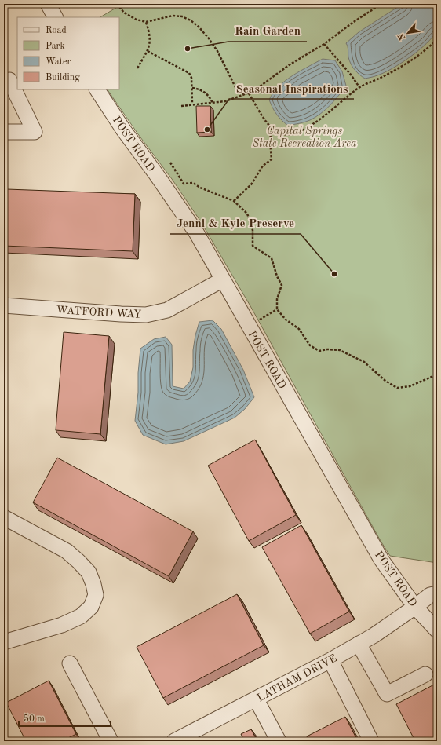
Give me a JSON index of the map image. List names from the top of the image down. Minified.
{"streets":{"street":["POST ROAD","WATFORD WAY","LATHAM DRIVE"]},"crossings":[["POST ROAD","WATFORD WAY"],["POST ROAD","LATHAM DRIVE"]],"parks":["Capital Springs State Recreation Area"],"places":["Rain Garden","Seasonal Inspirations","Jenni & Kyle Preserve"],"legend":["Road","Park","Water","Building"],"scale_bar":"50 m","north":"bottom left"}
